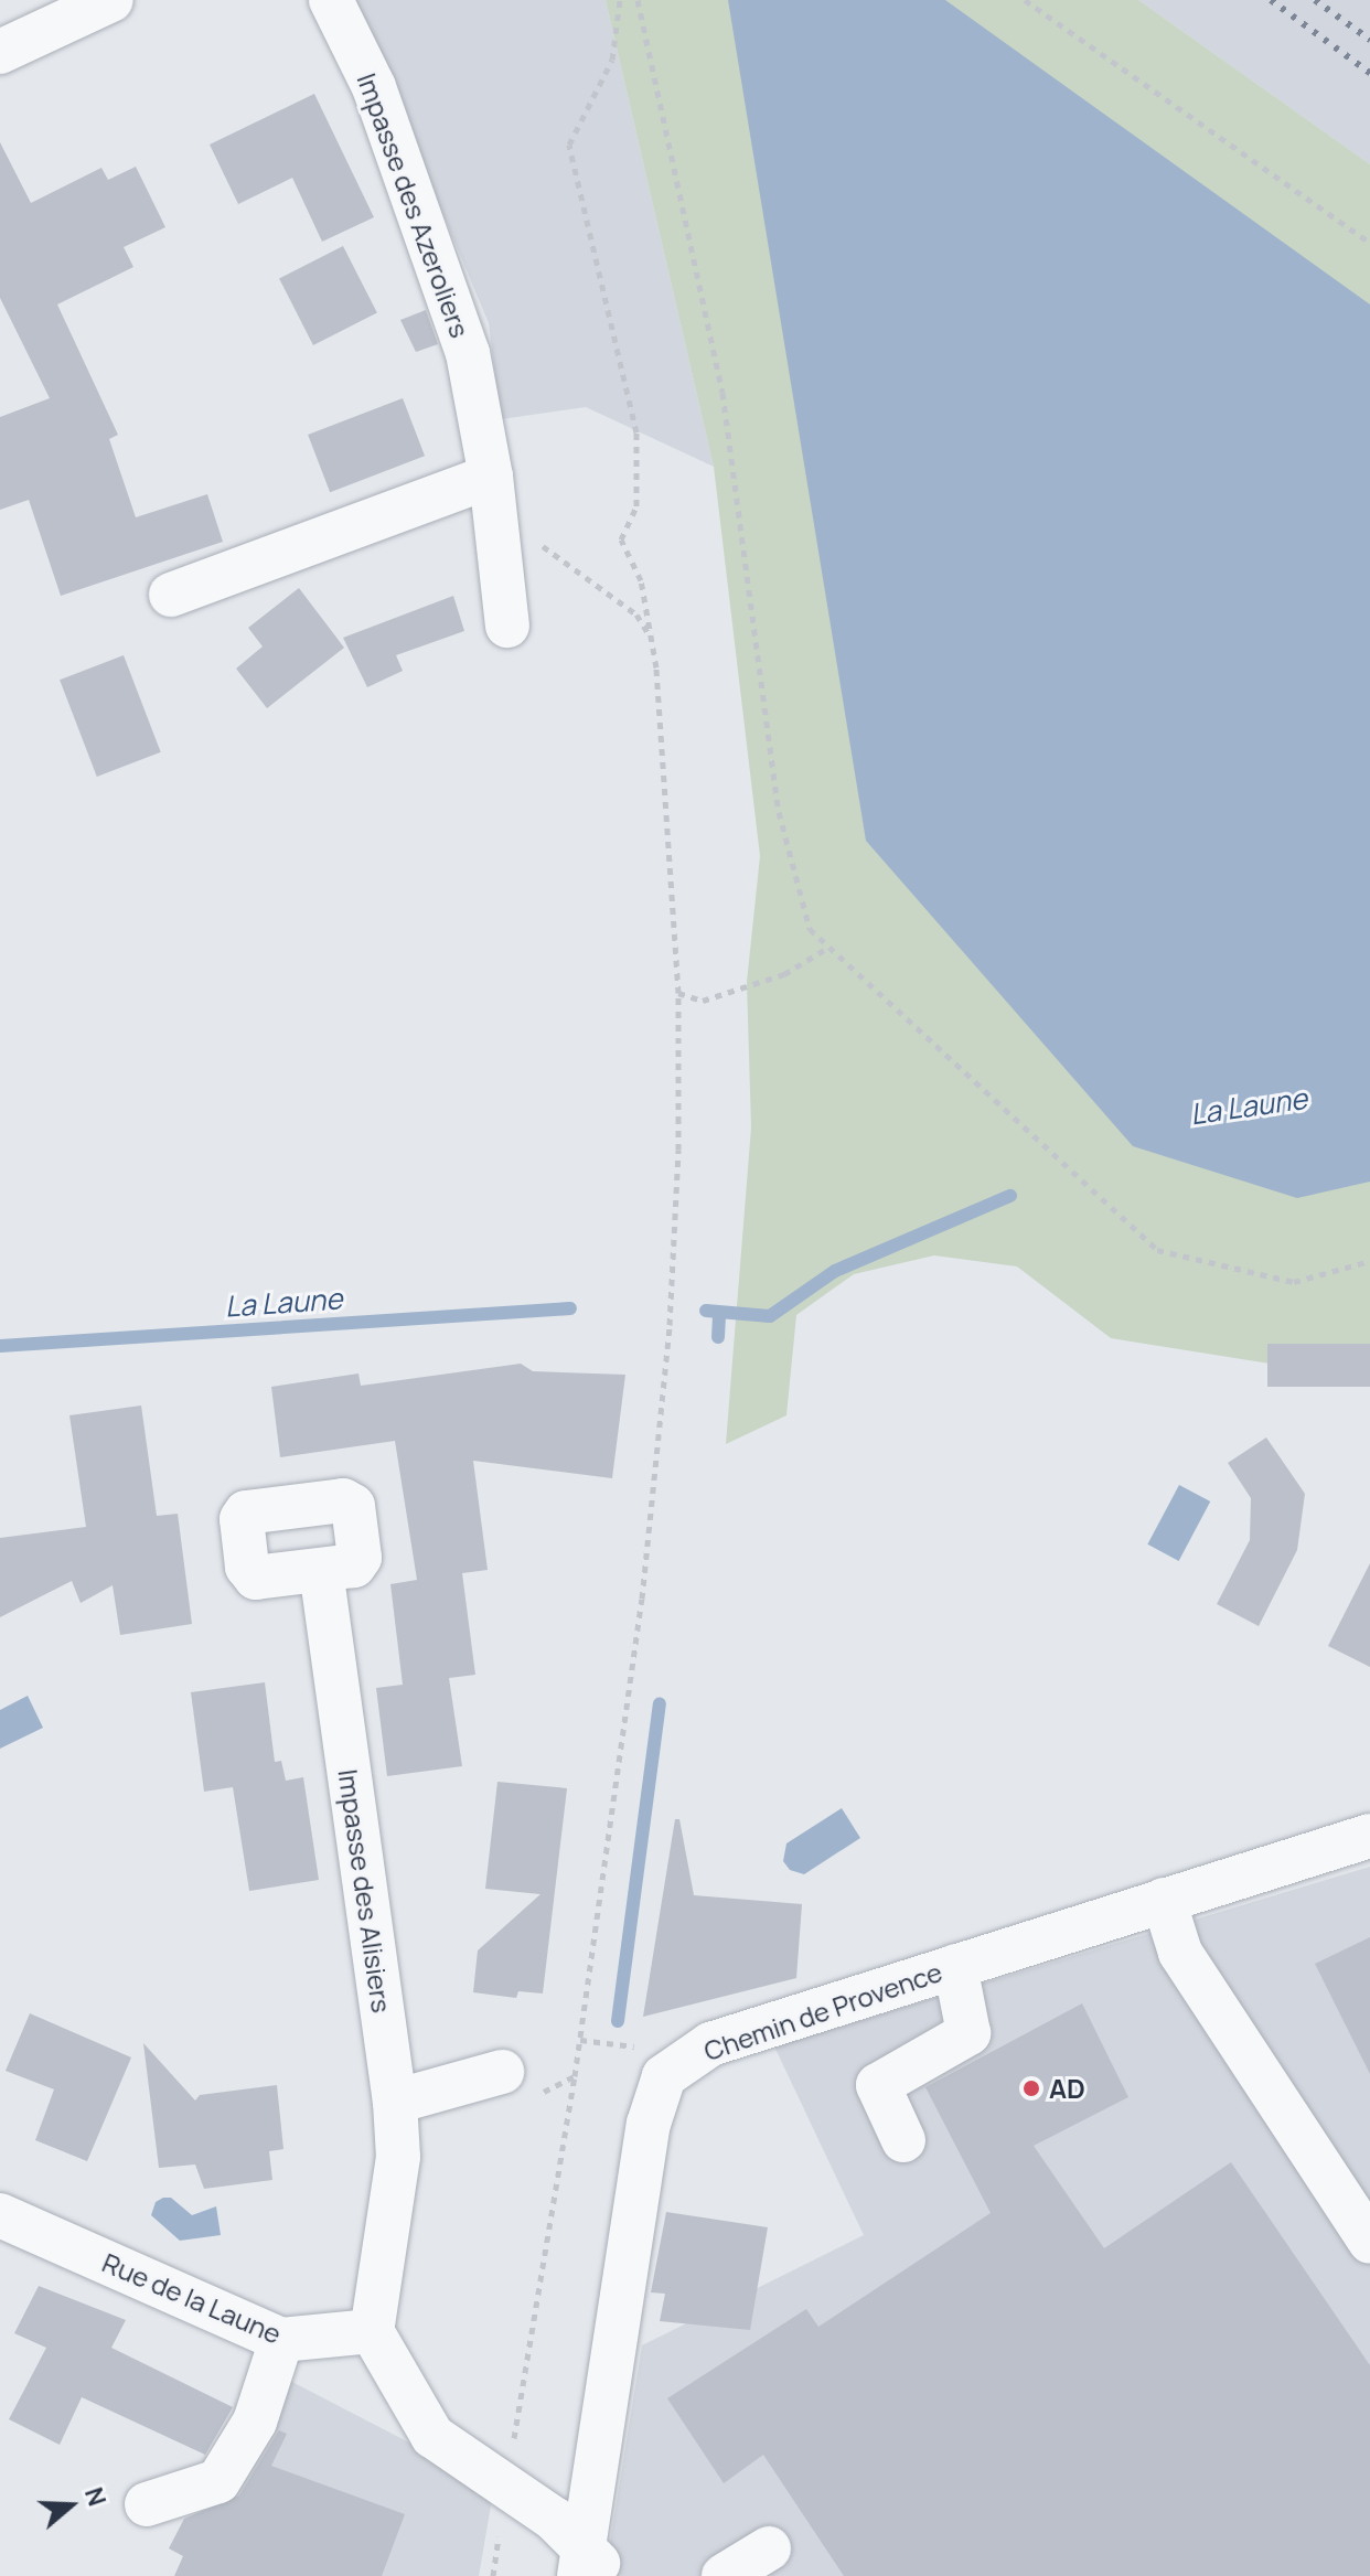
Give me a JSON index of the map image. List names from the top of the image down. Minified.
{"streets":{"street":["Impasse des Azeroliers","Impasse des Alisiers","Chemin de Provence","Rue de la Laune"]},"water":["La Laune"],"places":["AD"],"north":"right"}
